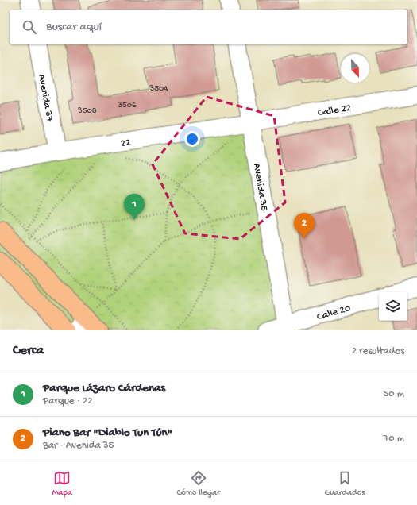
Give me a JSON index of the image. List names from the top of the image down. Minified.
{"streets":{"street":["Avenida 37","Calle 22","22","Avenida 35","Calle 20"]},"crossings":[["Avenida 37","22"],["Calle 22","22"],["Calle 22","Avenida 35"],["22","Avenida 35"],["Avenida 35","Calle 20"]],"house_numbers":["3504","3506","3508"],"north":"bottom right","page":{"search":"Buscar aquí","pins":["1","2"],"heading":["Cerca","2 resultados"],"list":[{"mark":"1","name":"Parque Lázaro Cárdenas","note":"Parque · 22","value":"50 m"},{"mark":"2","name":"Piano Bar \"Diablo Tun Tún\"","note":"Bar · Avenida 35","value":"70 m"}],"nav":["Mapa","Cómo llegar","Guardados"]}}
